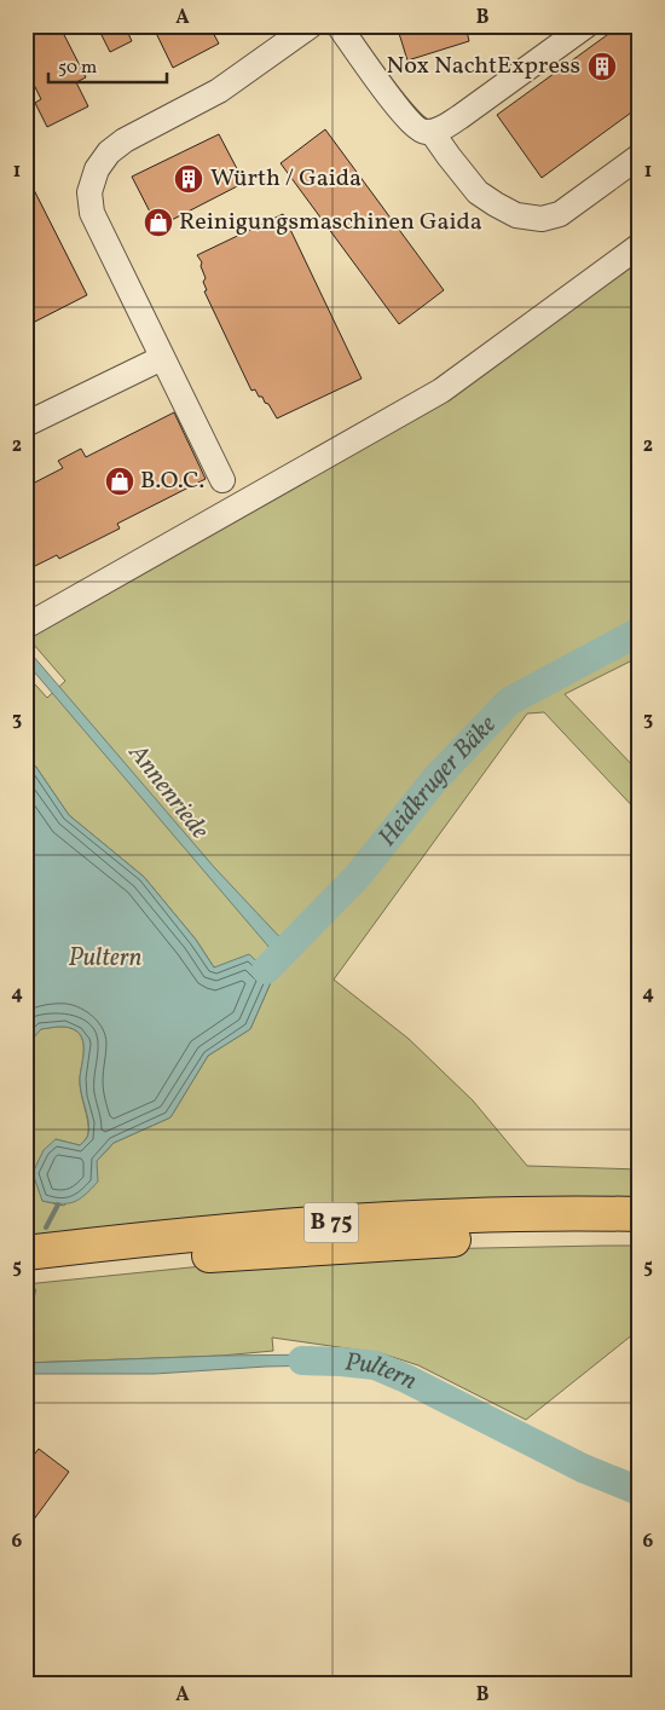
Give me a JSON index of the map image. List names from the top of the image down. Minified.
{"streets":{"highway":["B 75"]},"water":["Heidkruger Bäke","Annenriede","Pultern"],"places":{"building":["Nox NachtExpress","Würth / Gaida"],"shop":["Reinigungsmaschinen Gaida","B.O.C."]},"scale_bar":"50 m","grid":{"columns":["A","B"],"rows":["1","2","3","4","5","6"]}}
